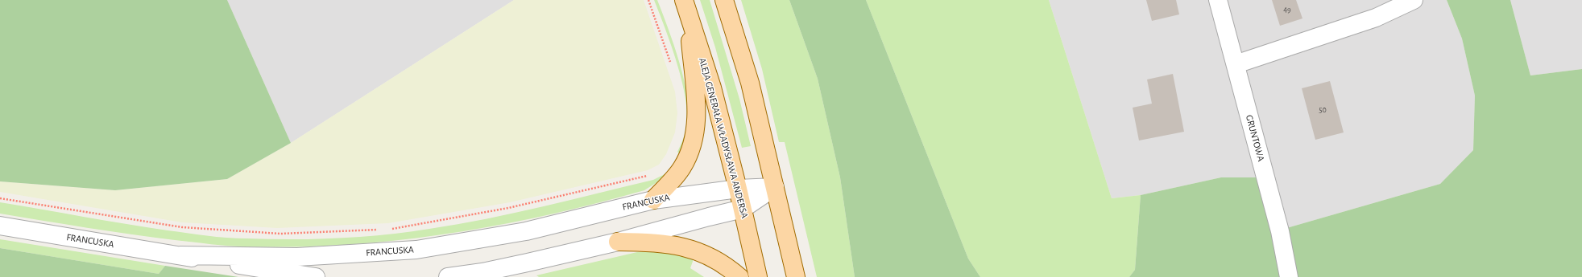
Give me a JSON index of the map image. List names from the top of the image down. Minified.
{"streets":{"main road":["ALEJA GENERAŁA WŁADYSŁAWA ANDERSA"],"street":["GRUNTOWA","FRANCUSKA"]},"crossings":[["ALEJA GENERAŁA WŁADYSŁAWA ANDERSA","FRANCUSKA"]],"house_numbers":["49","50"]}
